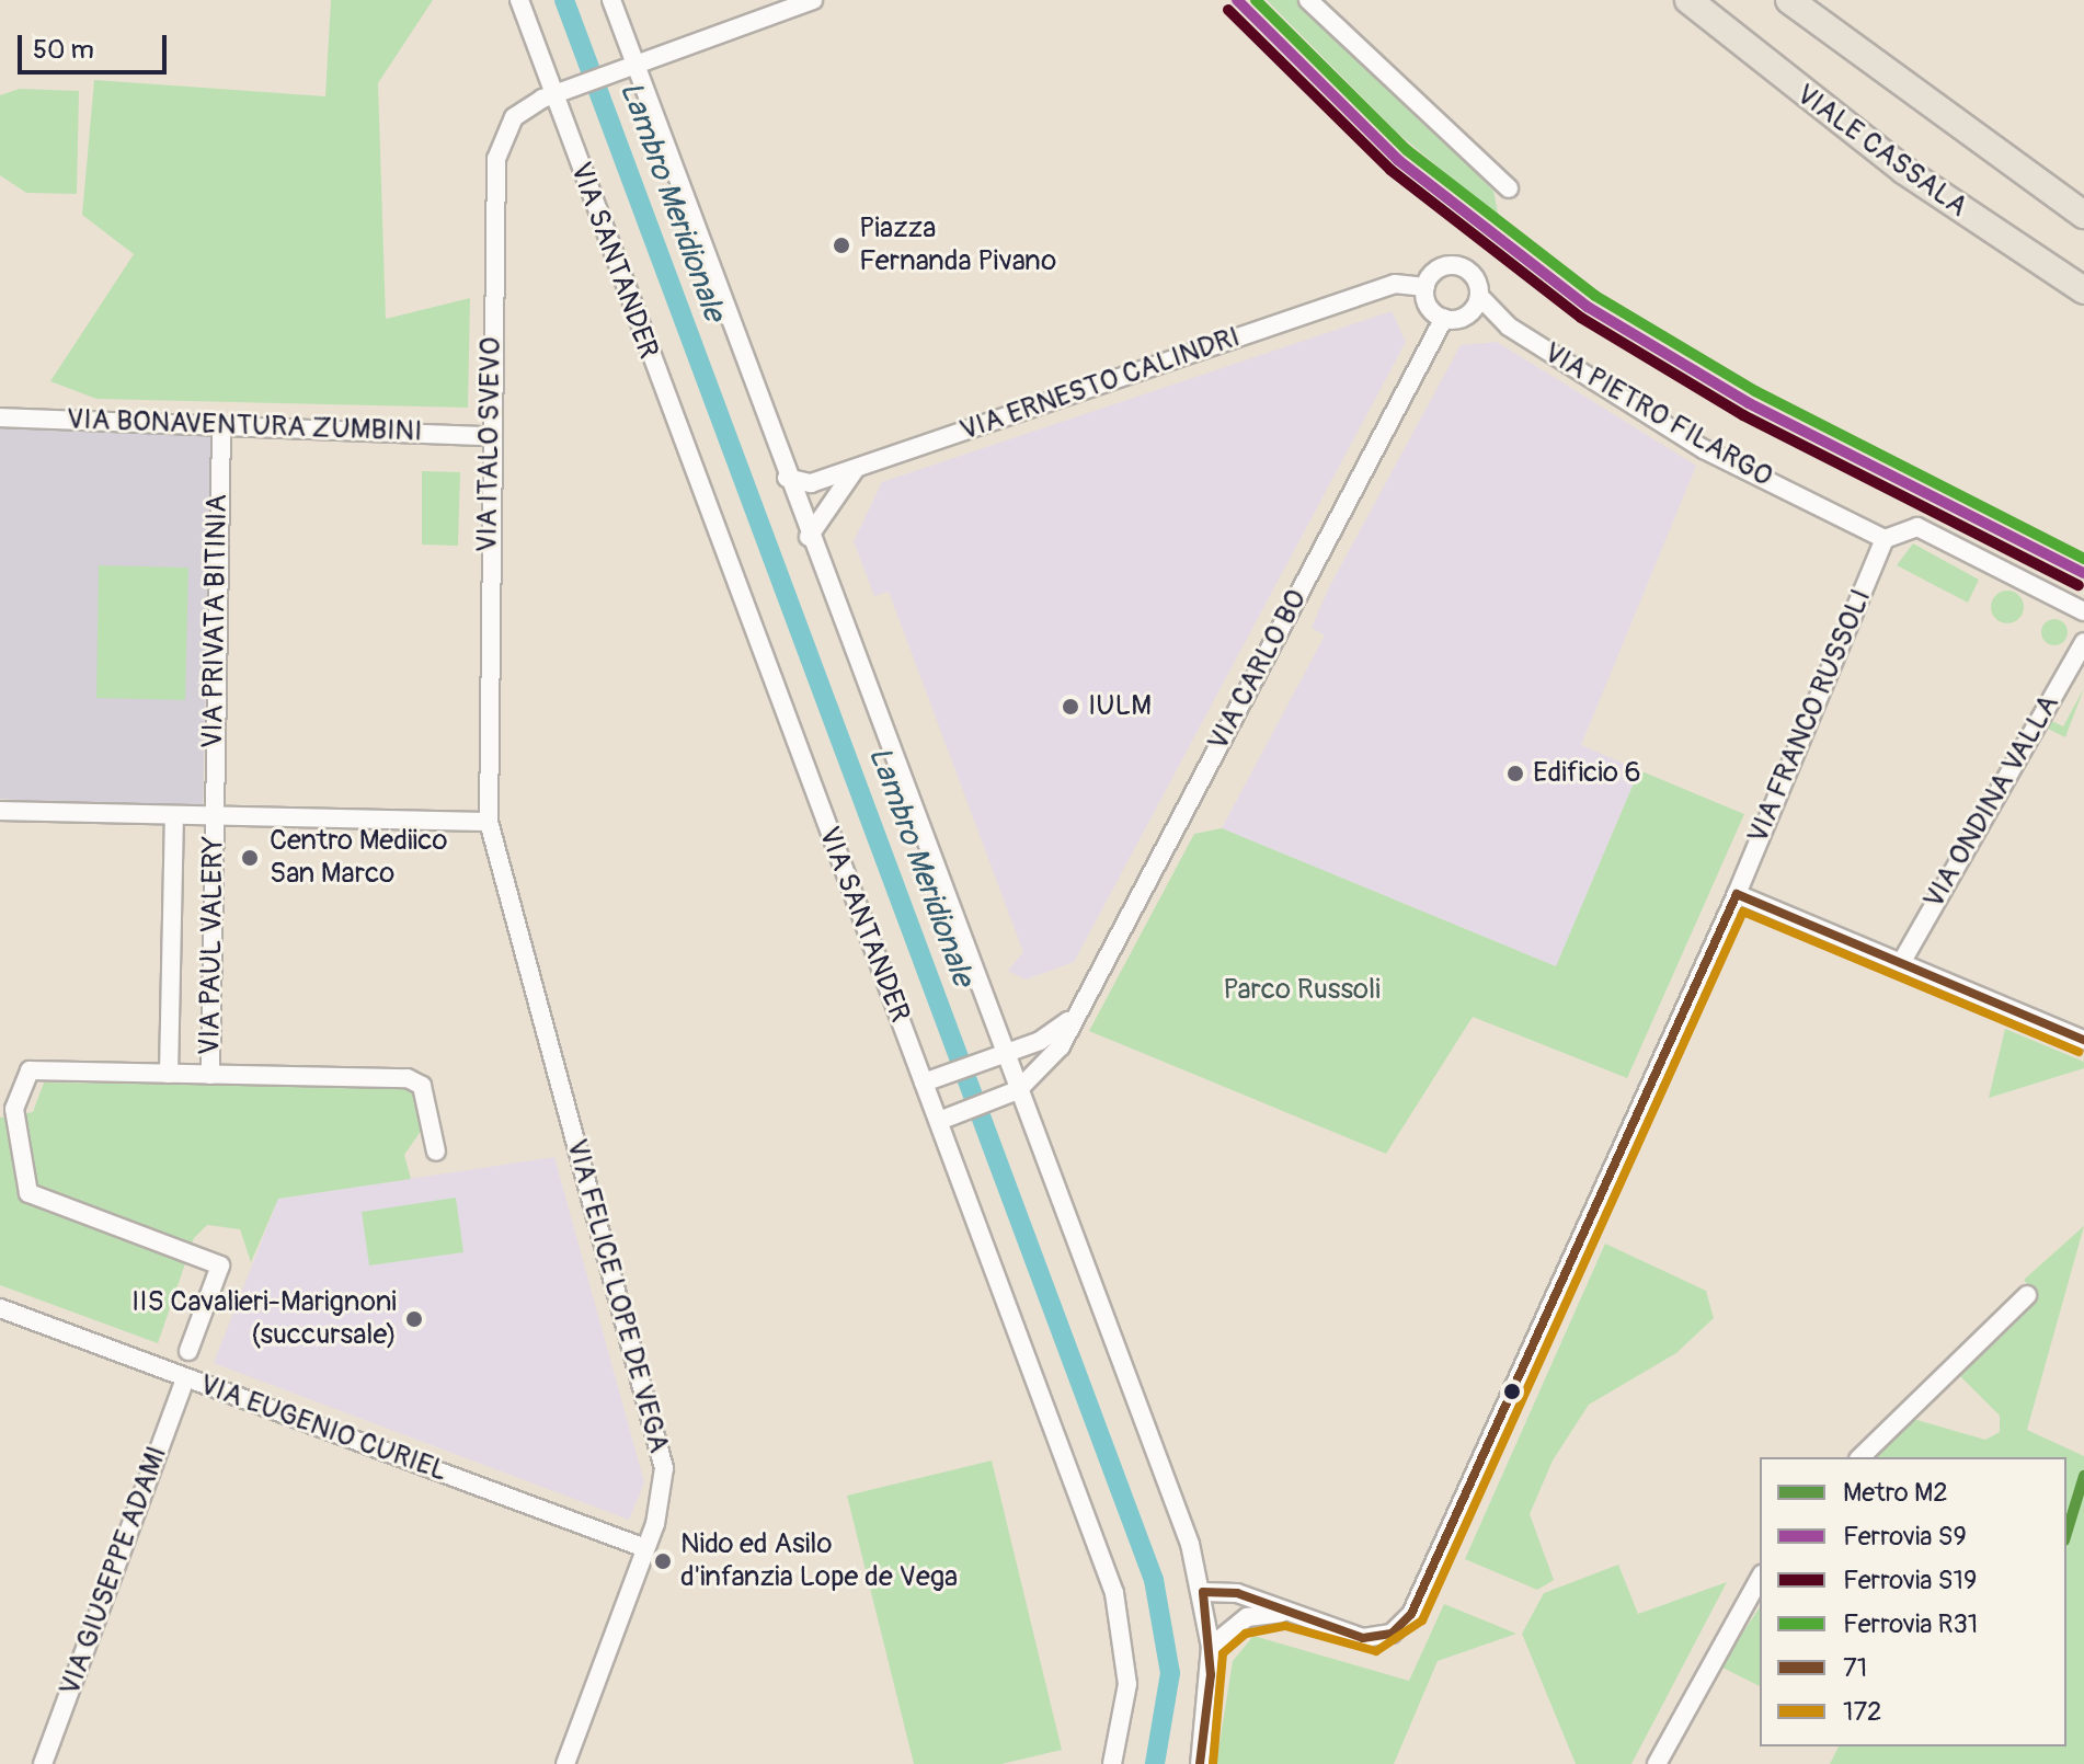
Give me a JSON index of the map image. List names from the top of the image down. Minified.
{"streets":{"main road":["VIALE CASSALA"],"street":["VIA SANTANDER","VIA ERNESTO CALINDRI","VIA PIETRO FILARGO","VIA BONAVENTURA ZUMBINI","VIA ITALO SVEVO","VIA PRIVATA BITINIA","VIA CARLO BO","VIA FRANCO RUSSOLI","VIA ONDINA VALLA","VIA PAUL VALERY","VIA FELICE LOPE DE VEGA","VIA EUGENIO CURIEL","VIA GIUSEPPE ADAMI"]},"crossings":[["VIA SANTANDER","VIA ITALO SVEVO"],["VIA ERNESTO CALINDRI","VIA PIETRO FILARGO"],["VIA ERNESTO CALINDRI","VIA CARLO BO"],["VIA PIETRO FILARGO","VIA CARLO BO"],["VIA PIETRO FILARGO","VIA FRANCO RUSSOLI"],["VIA BONAVENTURA ZUMBINI","VIA ITALO SVEVO"],["VIA BONAVENTURA ZUMBINI","VIA PRIVATA BITINIA"],["VIA ITALO SVEVO","VIA FELICE LOPE DE VEGA"],["VIA PRIVATA BITINIA","VIA PAUL VALERY"],["VIA FELICE LOPE DE VEGA","VIA EUGENIO CURIEL"],["VIA EUGENIO CURIEL","VIA GIUSEPPE ADAMI"]],"water":["Lambro Meridionale"],"parks":["Parco Russoli"],"places":["Piazza Fernanda Pivano","IULM","Edificio 6","Centro Mediico San Marco","IIS Cavalieri-Marignoni (succursale)","Nido ed Asilo d'infanzia Lope de Vega"],"lines":["rail line S9","rail line R31","rail line S19","transit line 71","transit line 172","metro line M2"],"legend":["Metro M2","Ferrovia S9","Ferrovia S19","Ferrovia R31","71","172"],"scale_bar":"50 m"}
